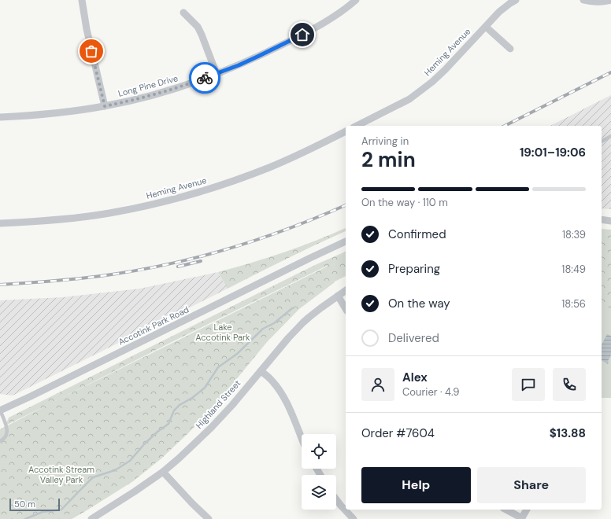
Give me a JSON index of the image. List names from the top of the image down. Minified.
{"streets":{"street":["Heming Avenue","Long Pine Drive","Accotink Park Road","Highland Street"]},"parks":["Lake Accotink Park","Accotink Stream Valley Park"],"scale_bar":"50 m","page":{"heading":["2 min","Arriving in","19:01–19:06"],"panel":["Alex","Courier · 4.9","Order #7604","$13.88"],"bar":"On the way · 110 m","list":[["Confirmed","18:39"],["Preparing","18:49"],["On the way","18:56"],"Delivered"],"buttons":["Help","Share"],"scale":"50 m"}}
